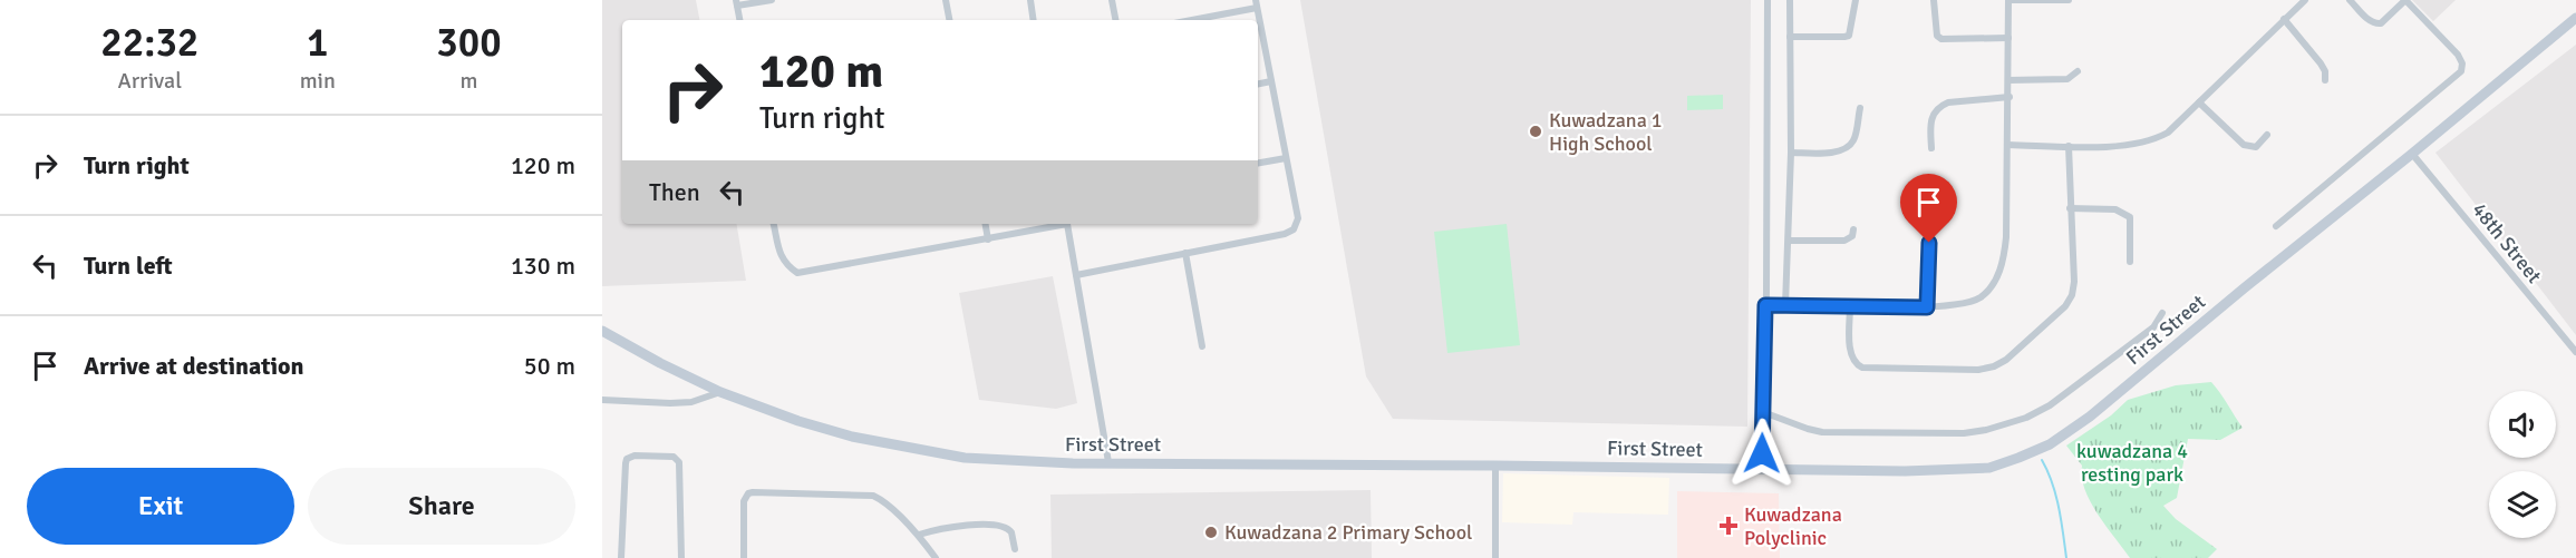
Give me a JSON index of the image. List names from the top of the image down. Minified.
{"streets":{"street":["48th Street","First Street"]},"crossings":[["48th Street","First Street"]],"parks":["kuwadzana 4 resting park"],"places":{"other":["Kuwadzana 1 High School","Kuwadzana 2 Primary School"],"health":["Kuwadzana Polyclinic"]},"page":{"eta":["22:32","Arrival","1","min","300","m"],"turn":["120 m","Turn right"],"list":[{"name":"Turn right","value":"120 m"},{"name":"Turn left","value":"130 m"},{"name":"Arrive at destination","value":"50 m"}],"then":"Then","buttons":["Exit","Share"]}}
